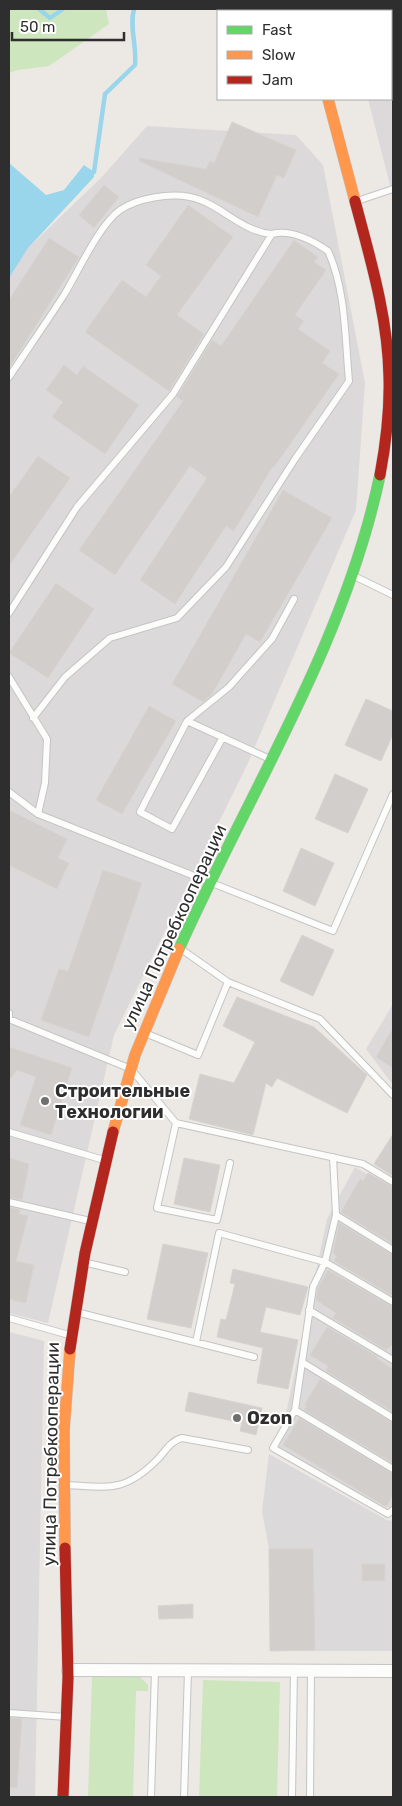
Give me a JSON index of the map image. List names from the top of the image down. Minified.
{"streets":{"main road":["улица Потребкооперации"]},"places":["Строительные Технологии","Ozon"],"legend":["Fast","Slow","Jam"],"scale_bar":"50 m"}
